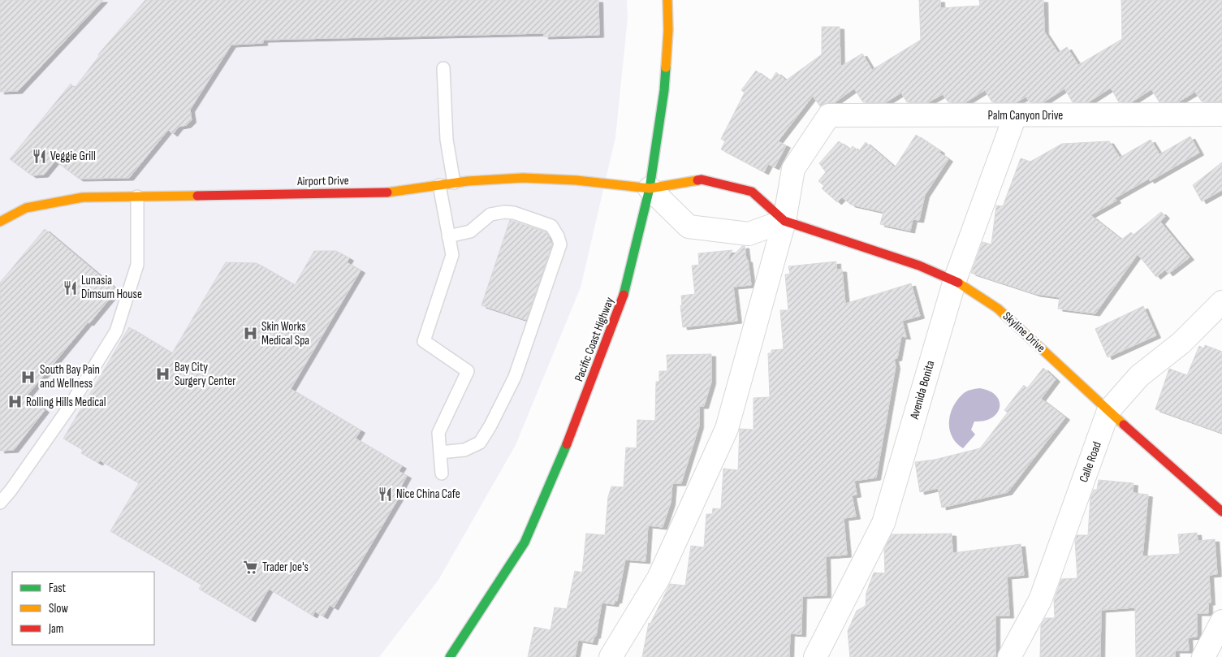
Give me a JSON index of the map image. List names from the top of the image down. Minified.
{"streets":{"main road":["Airport Drive","Skyline Drive","Pacific Coast Highway"],"street":["Palm Canyon Drive","Avenida Bonita","Calle Road"]},"crossings":[["Palm Canyon Drive","Skyline Drive"],["Palm Canyon Drive","Avenida Bonita"],["Airport Drive","Skyline Drive"],["Airport Drive","Pacific Coast Highway"],["Skyline Drive","Pacific Coast Highway"],["Skyline Drive","Avenida Bonita"],["Skyline Drive","Calle Road"]],"places":{"restaurant":["Veggie Grill","Lunasia Dimsum House","Nice China Cafe"],"hospital":["Skin Works Medical Spa","Bay City Surgery Center","South Bay Pain and Wellness","Rolling Hills Medical"],"supermarket":["Trader Joe's"]},"legend":["Fast","Slow","Jam"]}
